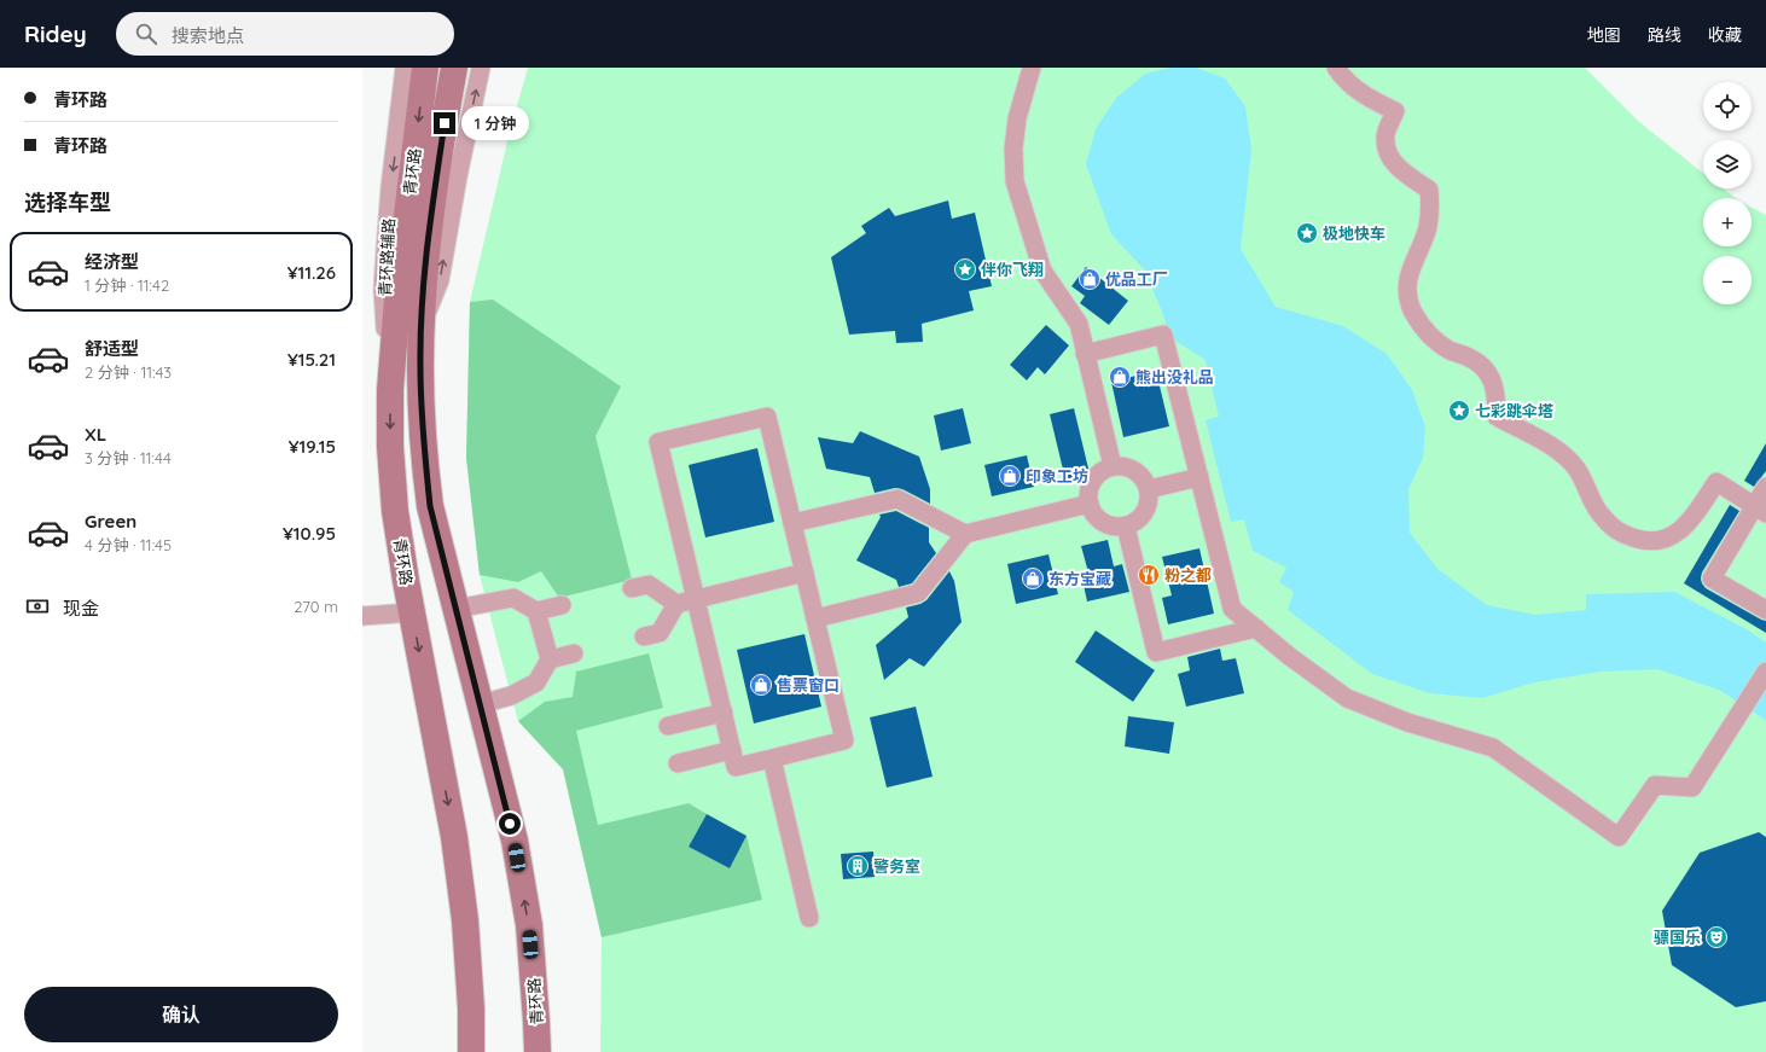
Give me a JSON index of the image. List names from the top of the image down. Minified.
{"streets":{"main road":["青环路"],"street":["青环路辅路"]},"crossings":[["青环路","青环路辅路"]],"places":{"place":["极地快车","伴你飞翔","七彩跳伞塔"],"shop":["优品工厂","熊出没礼品","印象工坊","东方宝藏","售票窗口"],"restaurant":["粉之都"],"building":["警务室"],"theatre":["骠国乐"]},"page":{"header":"Ridey","search":"搜索地点","nav":["地图","路线","收藏"],"banner":["青环路","青环路"],"map_buttons":["+","−"],"bubble":"1 分钟","heading":"选择车型","list":[{"name":"经济型","note":"1 分钟 · 11:42","value":"¥11.26"},{"name":"舒适型","note":"2 分钟 · 11:43","value":"¥15.21"},{"name":"XL","note":"3 分钟 · 11:44","value":"¥19.15"},{"name":"Green","note":"4 分钟 · 11:45","value":"¥10.95"}],"pay":["现金","270 m"],"buttons":"确认"}}
